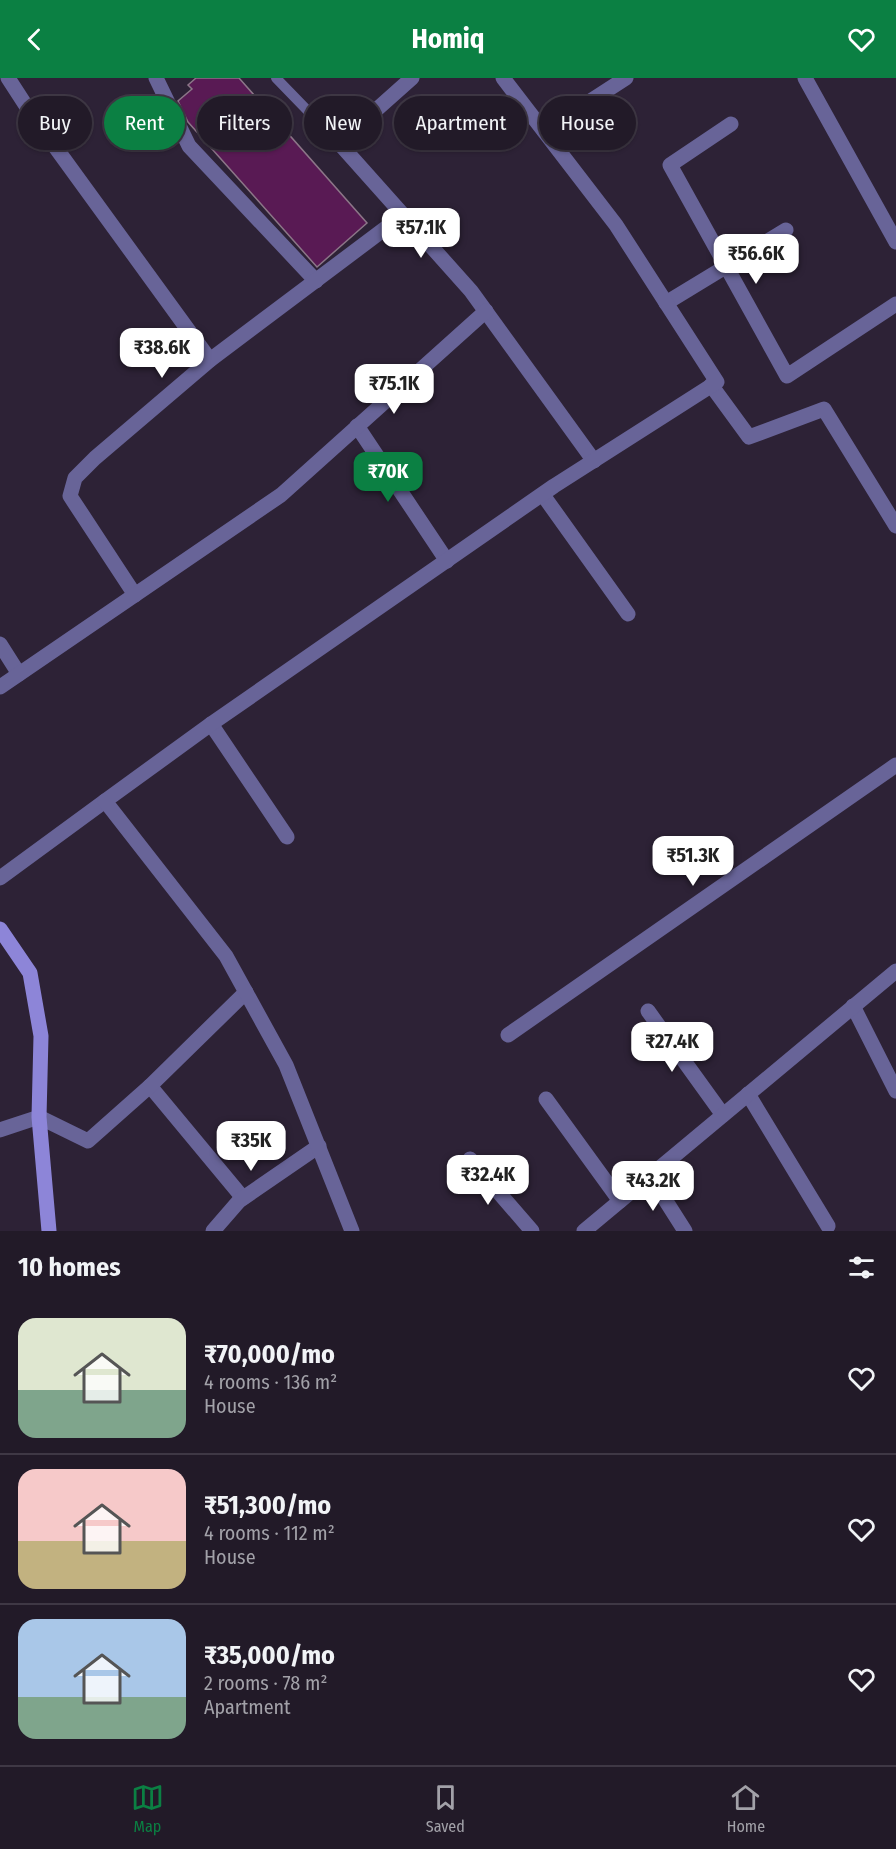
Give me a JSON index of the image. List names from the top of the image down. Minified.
{"page":{"header":"Homiq","chip":["Buy","Rent","Filters","New","Apartment","House"],"price":["₹57.1K","₹56.6K","₹38.6K","₹75.1K","₹70K","₹51.3K","₹27.4K","₹35K","₹32.4K","₹43.2K"],"heading":"10 homes","list":[{"name":"₹70,000/mo","note":"4 rooms · 136 m² · House"},{"name":"₹51,300/mo","note":"4 rooms · 112 m² · House"},{"name":"₹35,000/mo","note":"2 rooms · 78 m² · Apartment"}],"tabs":["Map","Saved","Home"]}}
